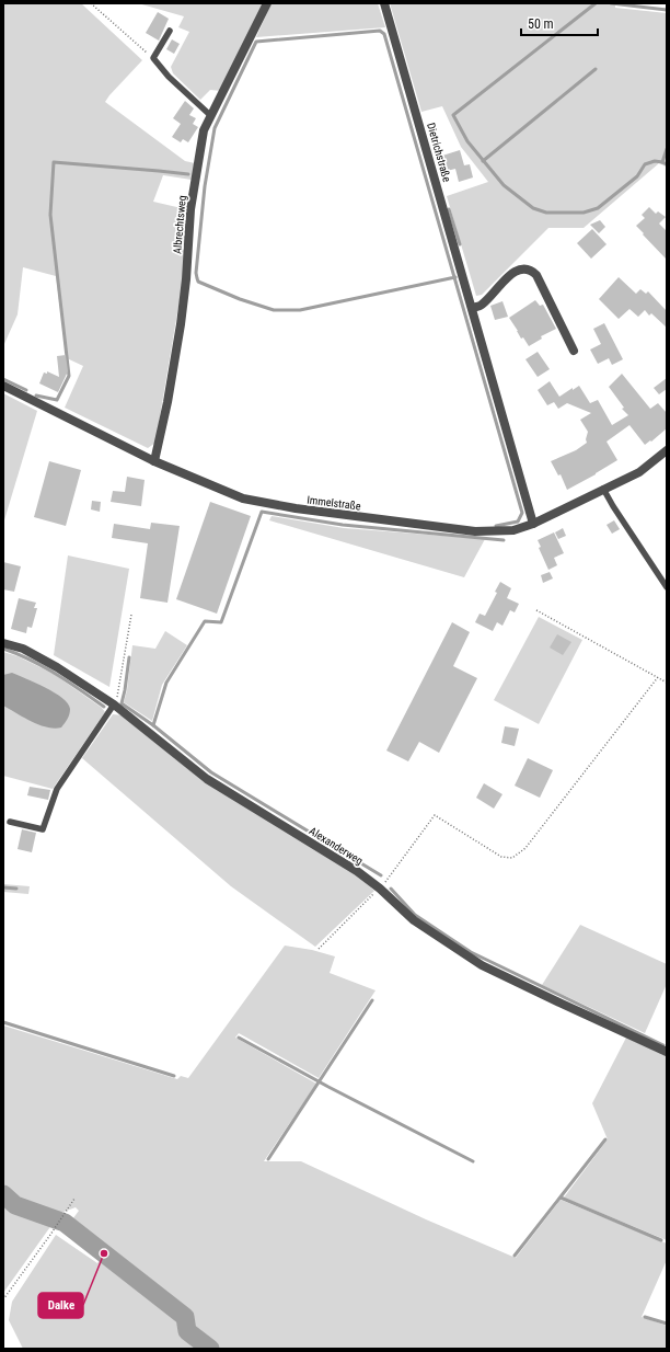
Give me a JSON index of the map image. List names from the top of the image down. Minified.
{"streets":{"street":["Dietrichstraße","Albrechtsweg","Immelstraße","Alexanderweg"]},"crossings":[["Dietrichstraße","Immelstraße"],["Albrechtsweg","Immelstraße"]],"places":["Dalke"],"scale_bar":"50 m"}
